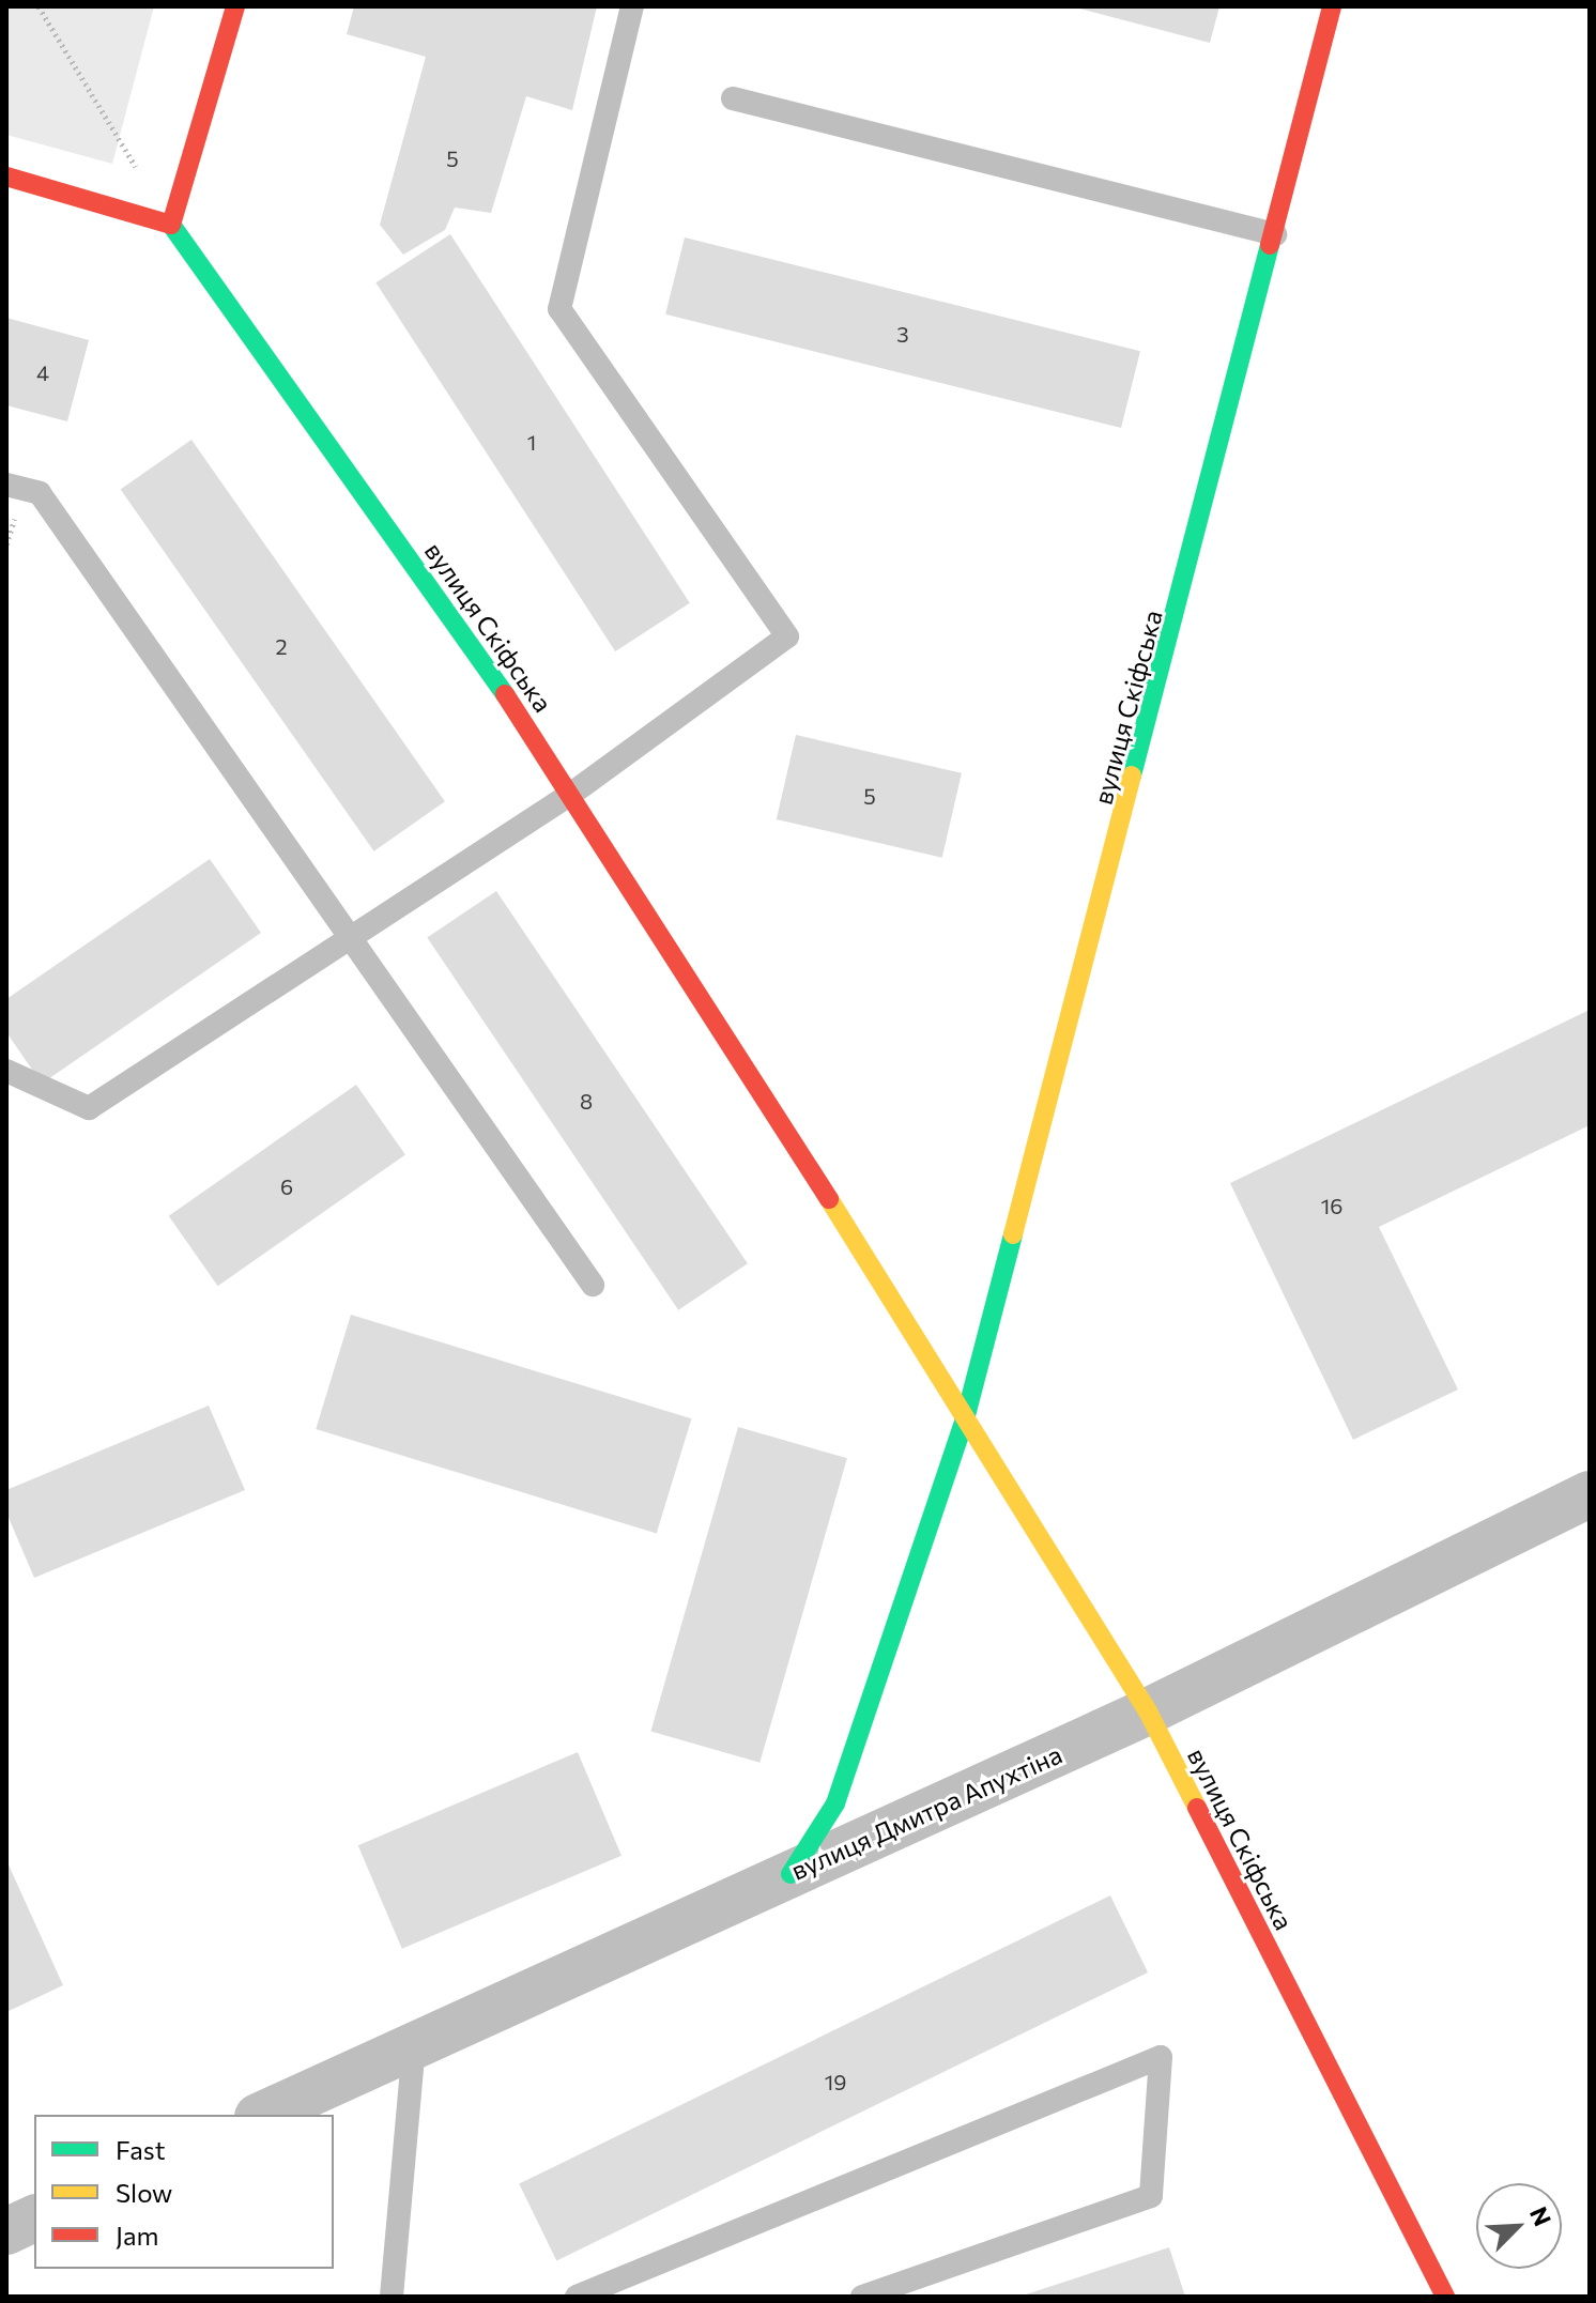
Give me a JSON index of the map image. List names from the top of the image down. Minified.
{"streets":{"street":["вулиця Скіфська","вулиця Дмитра Апухтіна"]},"crossings":[["вулиця Скіфська","вулиця Дмитра Апухтіна"]],"house_numbers":["5","3","4","1","2","5","8","6","16","19"],"legend":["Fast","Slow","Jam"],"north":"top right"}
